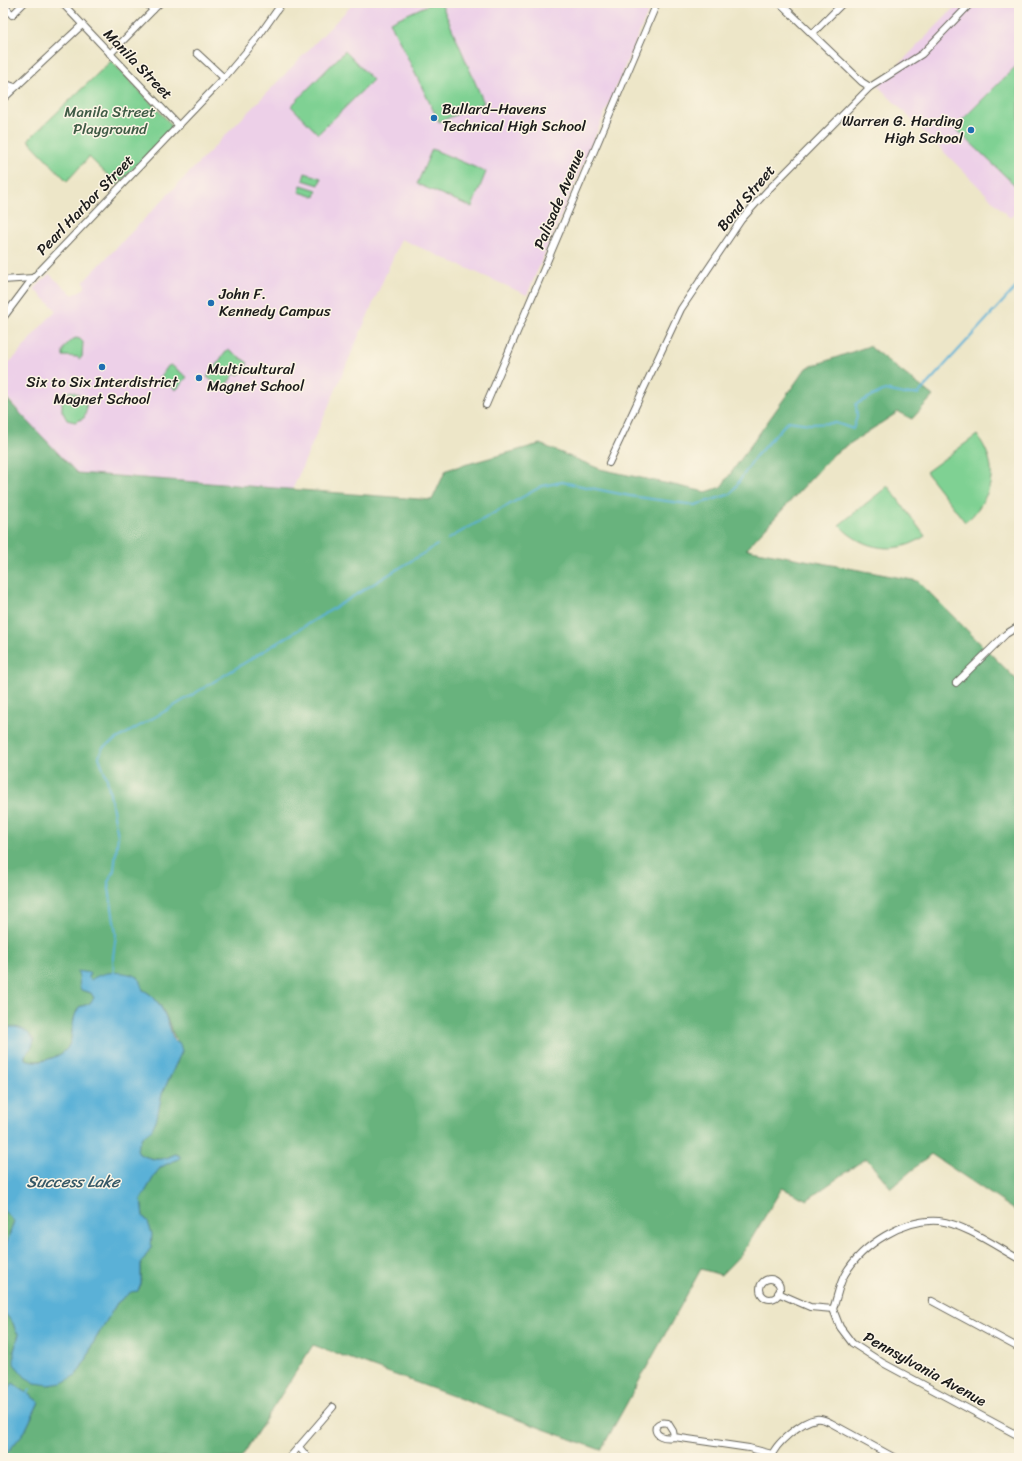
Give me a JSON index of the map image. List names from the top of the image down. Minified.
{"streets":{"street":["Manila Street","Bond Street","Palisade Avenue","Pearl Harbor Street","Pennsylvania Avenue"]},"crossings":[["Manila Street","Pearl Harbor Street"]],"water":["Success Lake"],"parks":["Manila Street Playground"],"places":["Bullard–Havens Technical High School","Warren G. Harding High School","John F. Kennedy Campus","Six to Six Interdistrict Magnet School","Multicultural Magnet School"]}
